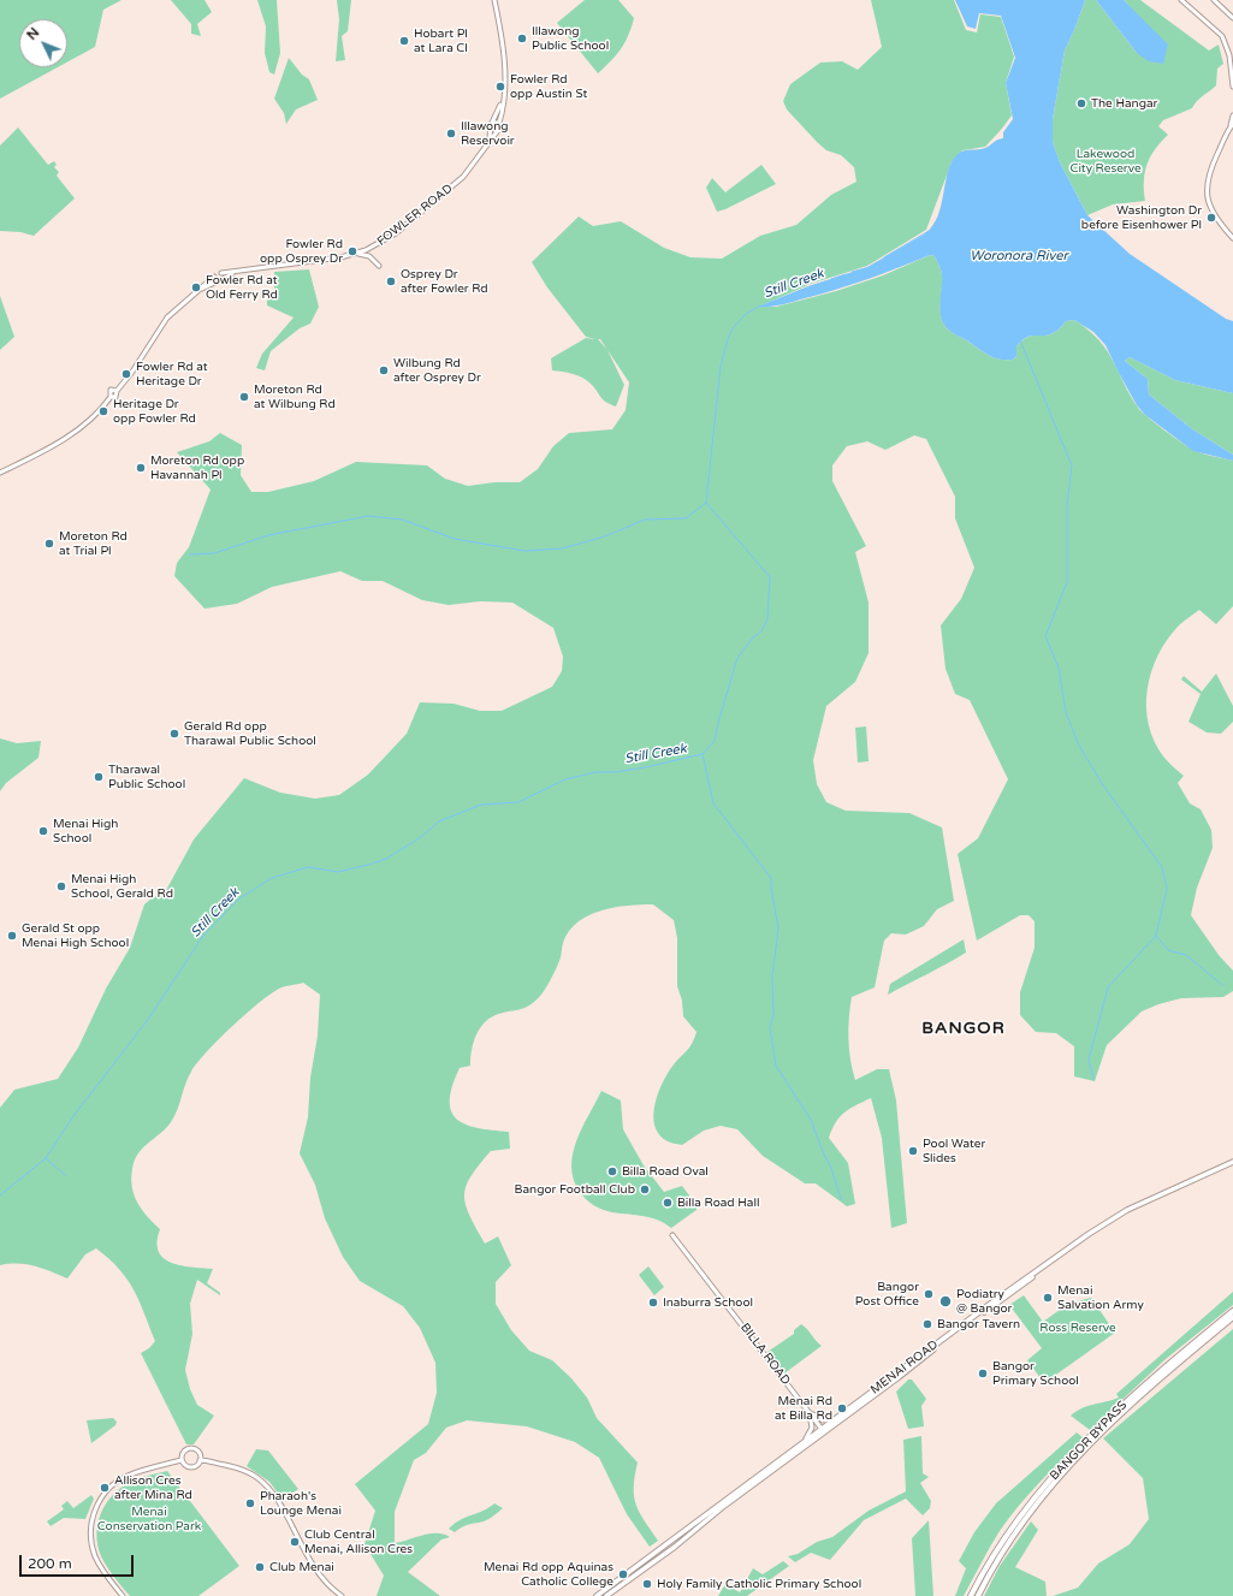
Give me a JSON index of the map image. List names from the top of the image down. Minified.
{"streets":{"main road":["MENAI ROAD","BANGOR BYPASS"],"street":["FOWLER ROAD","BILLA ROAD"]},"crossings":[["BILLA ROAD","MENAI ROAD"]],"districts":["BANGOR"],"water":["Woronora River","Still Creek"],"parks":["Lakewood City Reserve","Ross Reserve","Menai Conservation Park"],"places":["Illawong Public School","Hobart Pl at Lara Cl","Fowler Rd opp Austin St","The Hangar","Illawong Reservoir","Washington Dr before Eisenhower Pl","Fowler Rd opp Osprey Dr","Osprey Dr after Fowler Rd","Fowler Rd at Old Ferry Rd","Wilbung Rd after Osprey Dr","Fowler Rd at Heritage Dr","Moreton Rd at Wilbung Rd","Heritage Dr opp Fowler Rd","Moreton Rd opp Havannah Pl","Moreton Rd at Trial Pl","Gerald Rd opp Tharawal Public School","Tharawal Public School","Menai High School","Menai High School, Gerald Rd","Gerald St opp Menai High School","Pool Water Slides","Billa Road Oval","Bangor Football Club","Billa Road Hall","Bangor Post Office","Menai Salvation Army","Podiatry @ Bangor","Inaburra School","Bangor Tavern","Bangor Primary School","Menai Rd at Billa Rd","Allison Cres after Mina Rd","Pharaoh's Lounge Menai","Club Central Menai, Allison Cres","Club Menai","Menai Rd opp Aquinas Catholic College","Holy Family Catholic Primary School"],"scale_bar":"200 m","north":"top left"}
